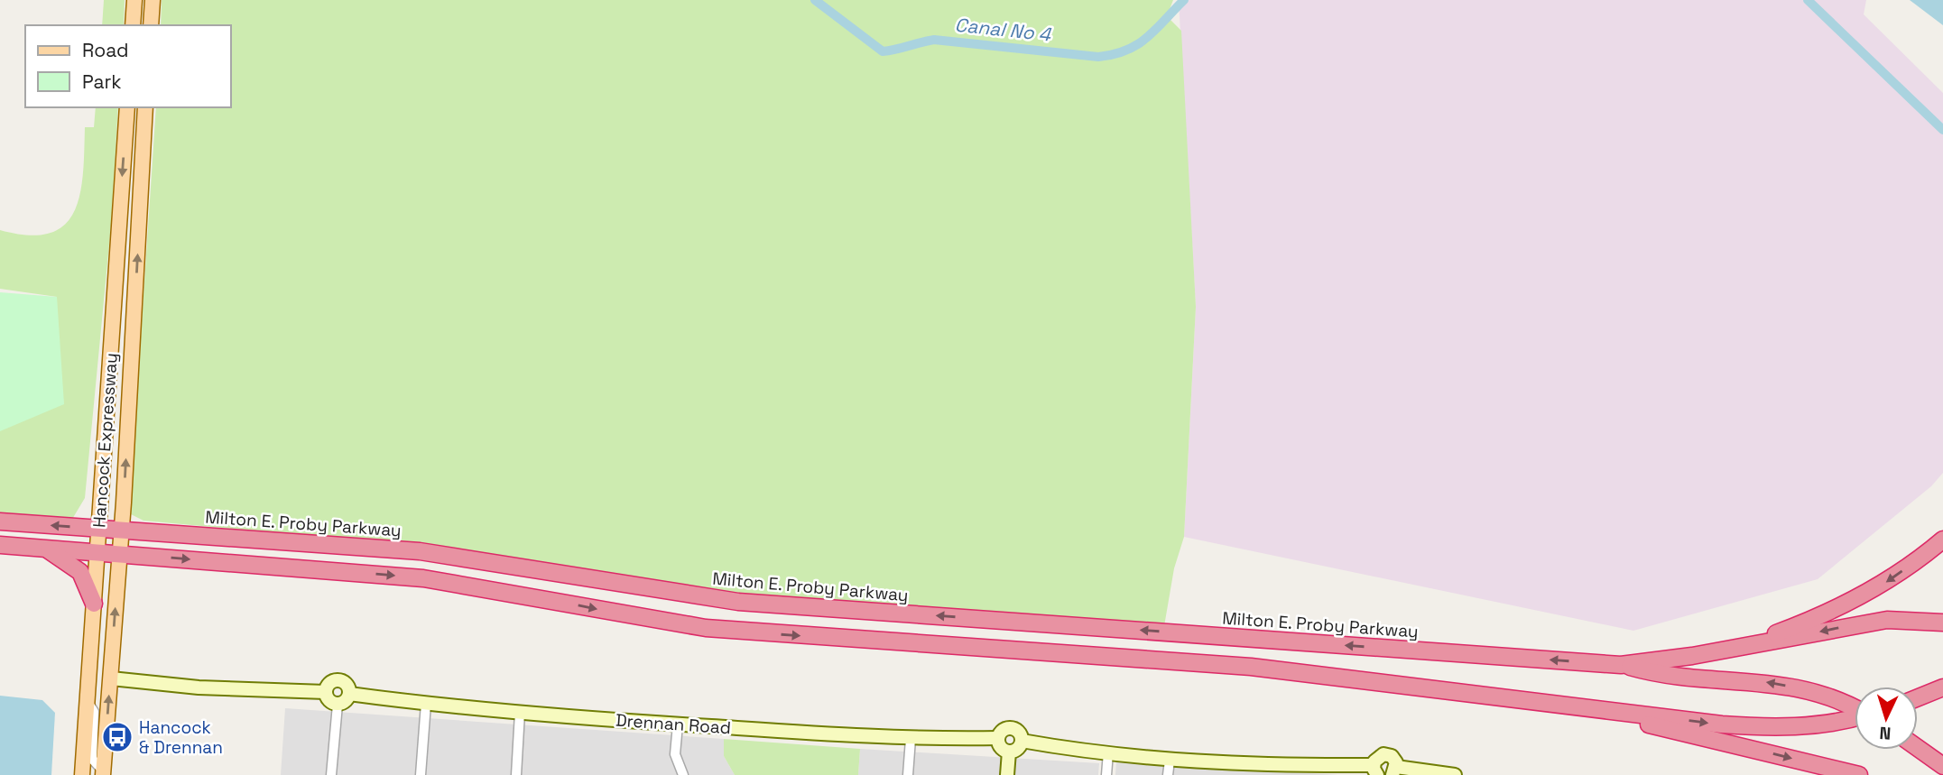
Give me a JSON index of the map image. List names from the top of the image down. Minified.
{"streets":{"highway":["Milton E. Proby Parkway"],"main road":["Hancock Expressway"],"street":["Drennan Road"]},"crossings":[["Hancock Expressway","Milton E. Proby Parkway"]],"water":["Canal No 4"],"places":{"bus stop":["Hancock & Drennan"]},"legend":["Road","Park"],"north":"bottom"}
